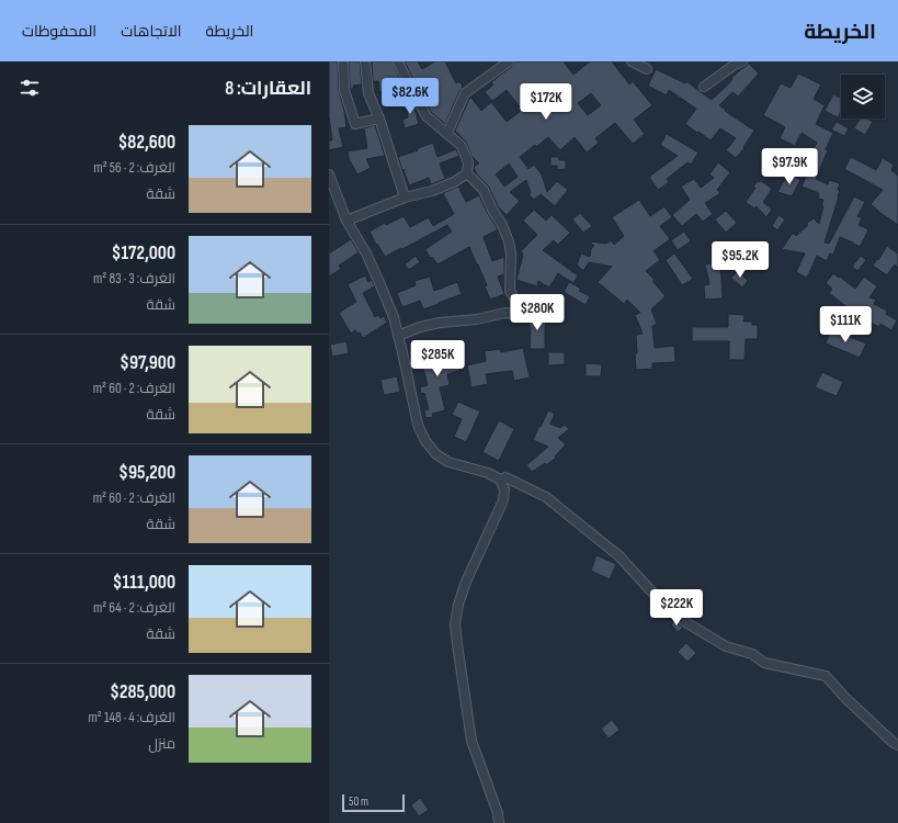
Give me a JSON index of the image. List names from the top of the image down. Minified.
{"scale_bar":"50 m","page":{"header":"الخريطة","nav":["الخريطة","الاتجاهات","المحفوظات"],"heading":"العقارات: 8","price":["$82.6K","$172K","$97.9K","$95.2K","$280K","$111K","$285K","$222K"],"list":[{"name":"$82,600","note":"الغرف: 2 · 56 m² · شقة"},{"name":"$172,000","note":"الغرف: 3 · 83 m² · شقة"},{"name":"$97,900","note":"الغرف: 2 · 60 m² · شقة"},{"name":"$95,200","note":"الغرف: 2 · 60 m² · شقة"},{"name":"$111,000","note":"الغرف: 2 · 64 m² · شقة"},{"name":"$285,000","note":"الغرف: 4 · 148 m² · منزل"}],"scale":"50 m"}}
